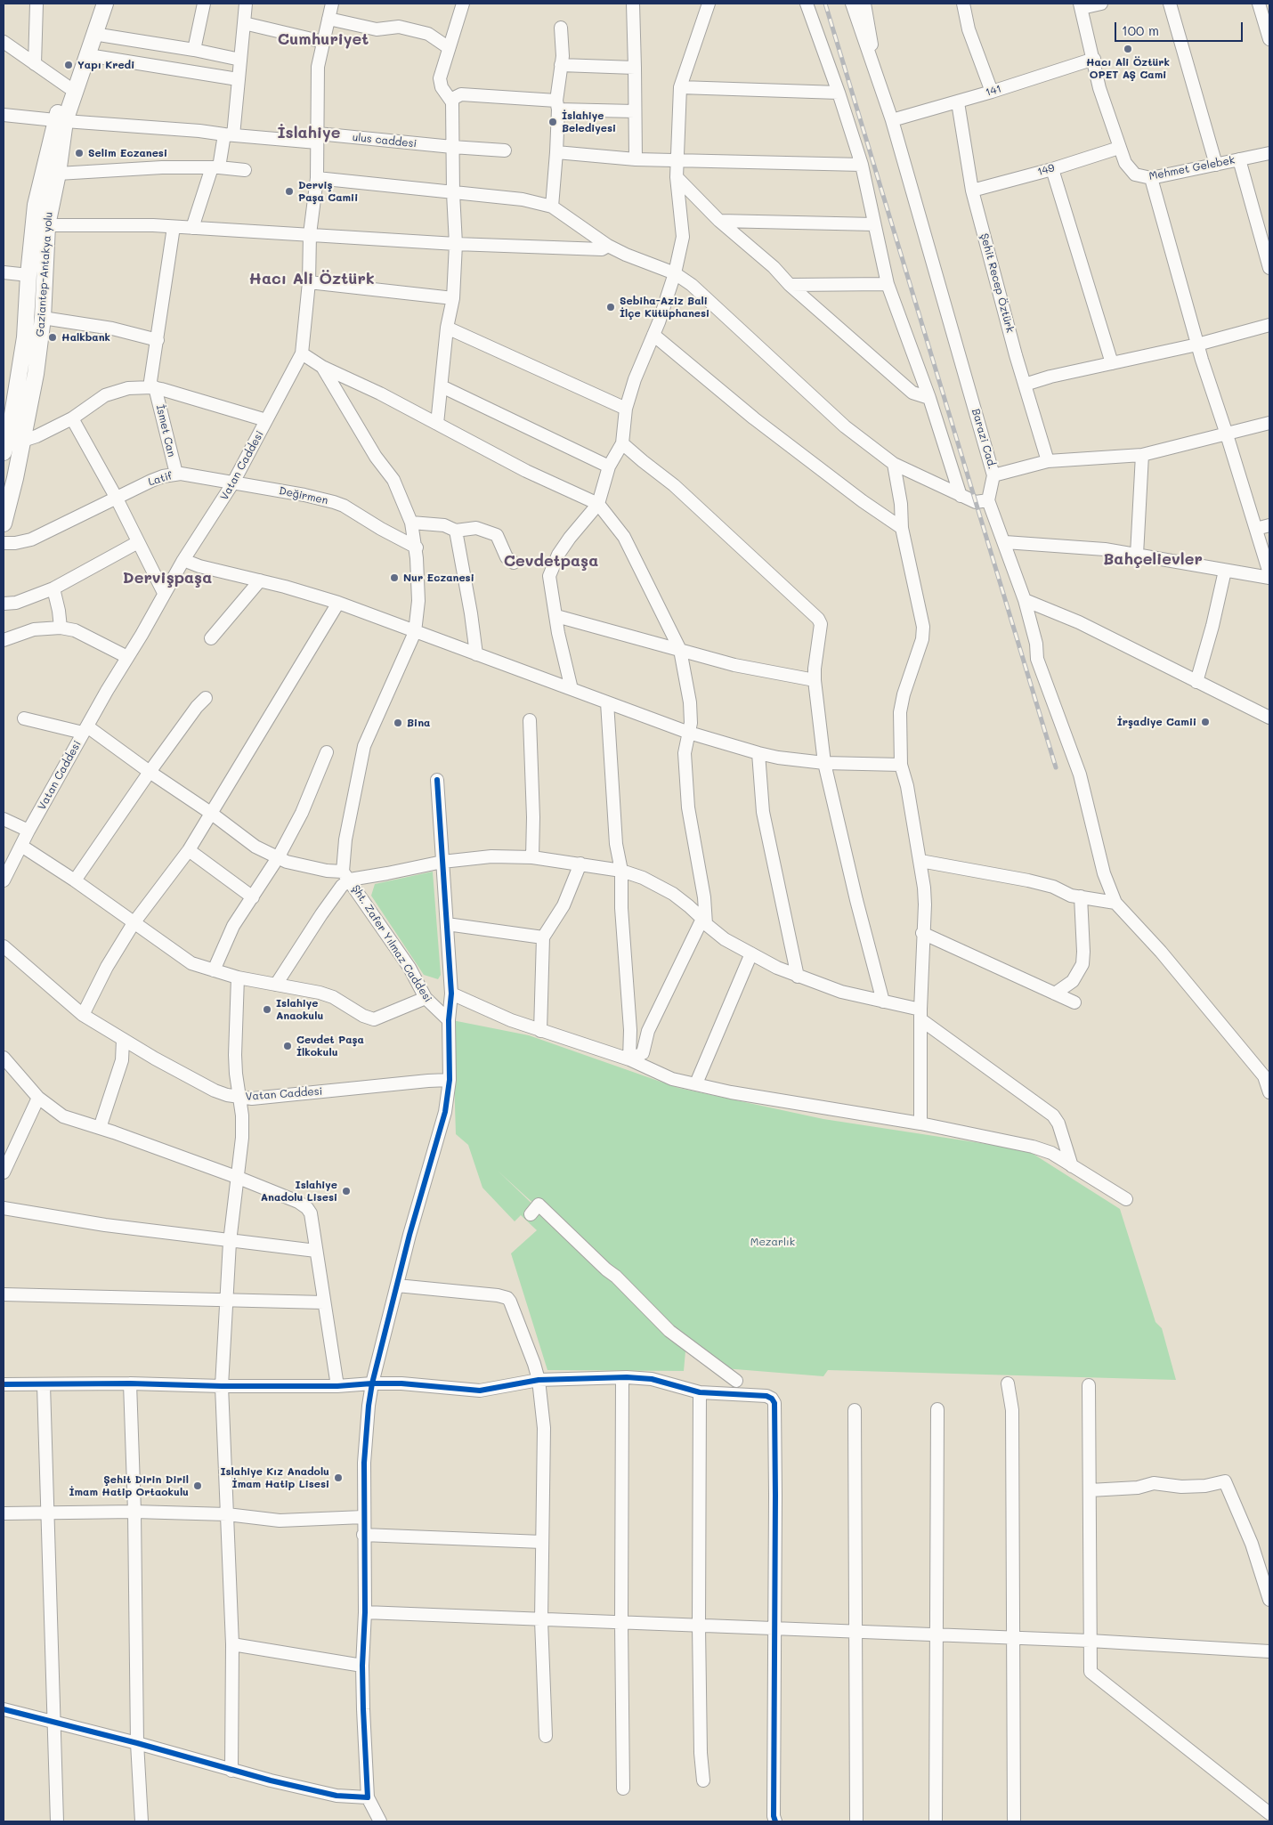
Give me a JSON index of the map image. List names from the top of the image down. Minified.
{"streets":{"main road":["Gaziantep-Antakya yolu"],"street":["141","ulus caddesi","Mehmet Gelebek","149","Şehit Recep Öztürk","İsmet Can","Barazi Cad.","Vatan Caddesi","Latif","Değirmen","Şht. Zafer Yılmaz Caddesi"]},"crossings":[["141","Mehmet Gelebek"],["141","Şehit Recep Öztürk"],["141","Barazi Cad."],["ulus caddesi","Gaziantep-Antakya yolu"],["ulus caddesi","Vatan Caddesi"],["Mehmet Gelebek","149"],["149","Şehit Recep Öztürk"],["İsmet Can","Latif"],["Vatan Caddesi","Latif"],["Vatan Caddesi","Değirmen"],["Latif","Değirmen"]],"districts":["Cumhuriyet","İslahiye","Hacı Ali Öztürk","Bahçelievler","Cevdetpaşa","Dervişpaşa"],"parks":["Mezarlık"],"places":["Hacı Ali Öztürk OPET AŞ Cami","Yapı Kredi","İslahiye Belediyesi","Selim Eczanesi","Derviş Paşa Camii","Sebiha-Aziz Bali İlçe Kütüphanesi","Halkbank","Nur Eczanesi","İrşadiye Camii","Bina","Islahiye Anaokulu","Cevdet Paşa İlkokulu","Islahiye Anadolu Lisesi","Islahiye Kız Anadolu İmam Hatip Lisesi","Şehit Dirin Diril İmam Hatip Ortaokulu"],"scale_bar":"100 m"}
